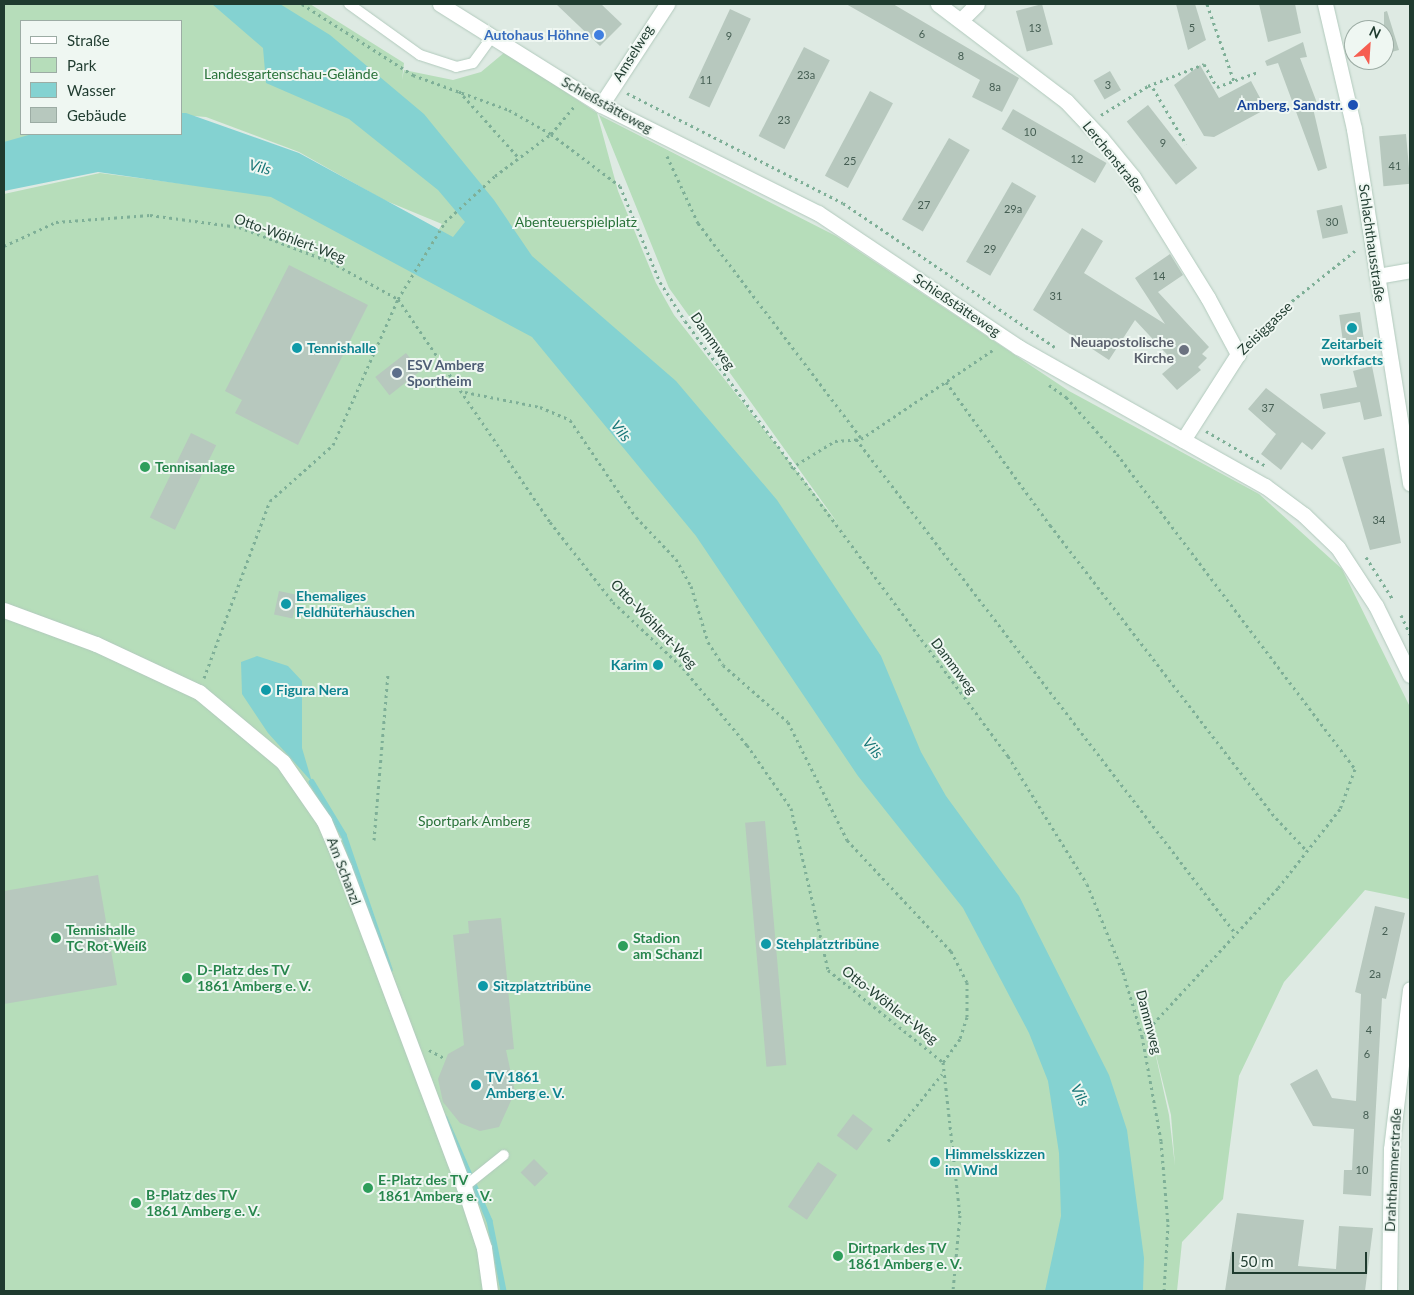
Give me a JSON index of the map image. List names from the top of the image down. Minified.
{"streets":{"street":["Amselweg","Schießstätteweg","Lerchenstraße","Schlachthausstraße","Zeisiggasse","Am Schanzl","Drahthammerstraße"],"path":["Otto-Wöhlert-Weg","Dammweg"]},"crossings":[["Amselweg","Schießstätteweg"],["Schießstätteweg","Zeisiggasse"],["Lerchenstraße","Zeisiggasse"],["Schlachthausstraße","Zeisiggasse"]],"water":["Vils"],"parks":["Landesgartenschau-Gelände","Abenteuerspielplatz","Sportpark Amberg"],"places":["Autohaus Höhne","Amberg, Sandstr.","Zeitarbeit workfacts","Tennishalle","Neuapostolische Kirche","ESV Amberg Sportheim","Tennisanlage","Ehemaliges Feldhüterhäuschen","Karim","Figura Nera","Tennishalle TC Rot-Weiß","Stehplatztribüne","Stadion am Schanzl","D-Platz des TV 1861 Amberg e. V.","Sitzplatztribüne","TV 1861 Amberg e. V.","Himmelsskizzen im Wind","E-Platz des TV 1861 Amberg e. V.","B-Platz des TV 1861 Amberg e. V.","Dirtpark des TV 1861 Amberg e. V."],"house_numbers":["13","5","6","9","8","23a","11","3","8a","23","10","9","12","25","41","27","29a","30","29","14","31","37","34","2","2a","4","6","8","10"],"legend":["Straße","Park","Wasser","Gebäude"],"scale_bar":"50 m","north":"top right"}
